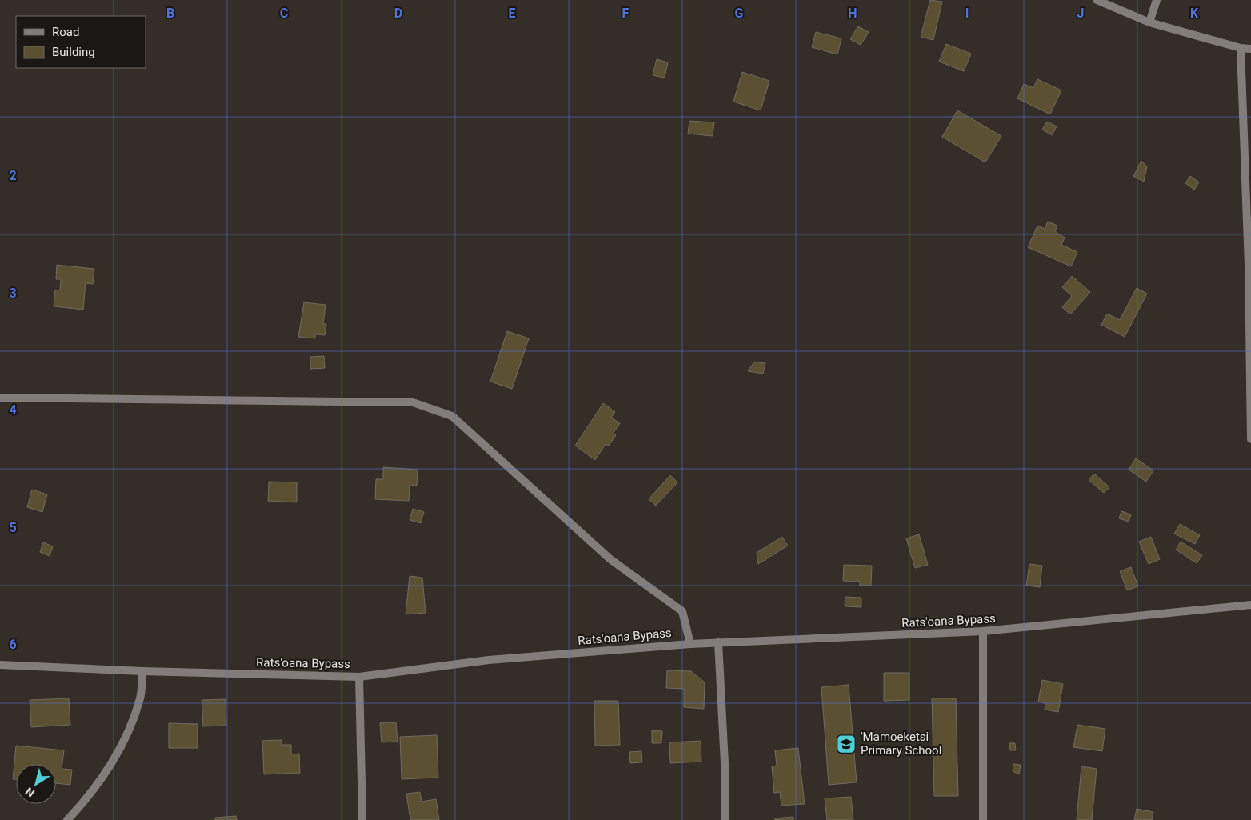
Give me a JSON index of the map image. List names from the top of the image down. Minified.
{"streets":{"street":["Rats'oana Bypass"]},"places":{"school or university":["'Mamoeketsi Primary School"]},"legend":["Road","Building"],"north":"bottom left","grid":{"columns":["B","C","D","E","F","G","H","I","J","K"],"rows":["2","3","4","5","6"]}}
